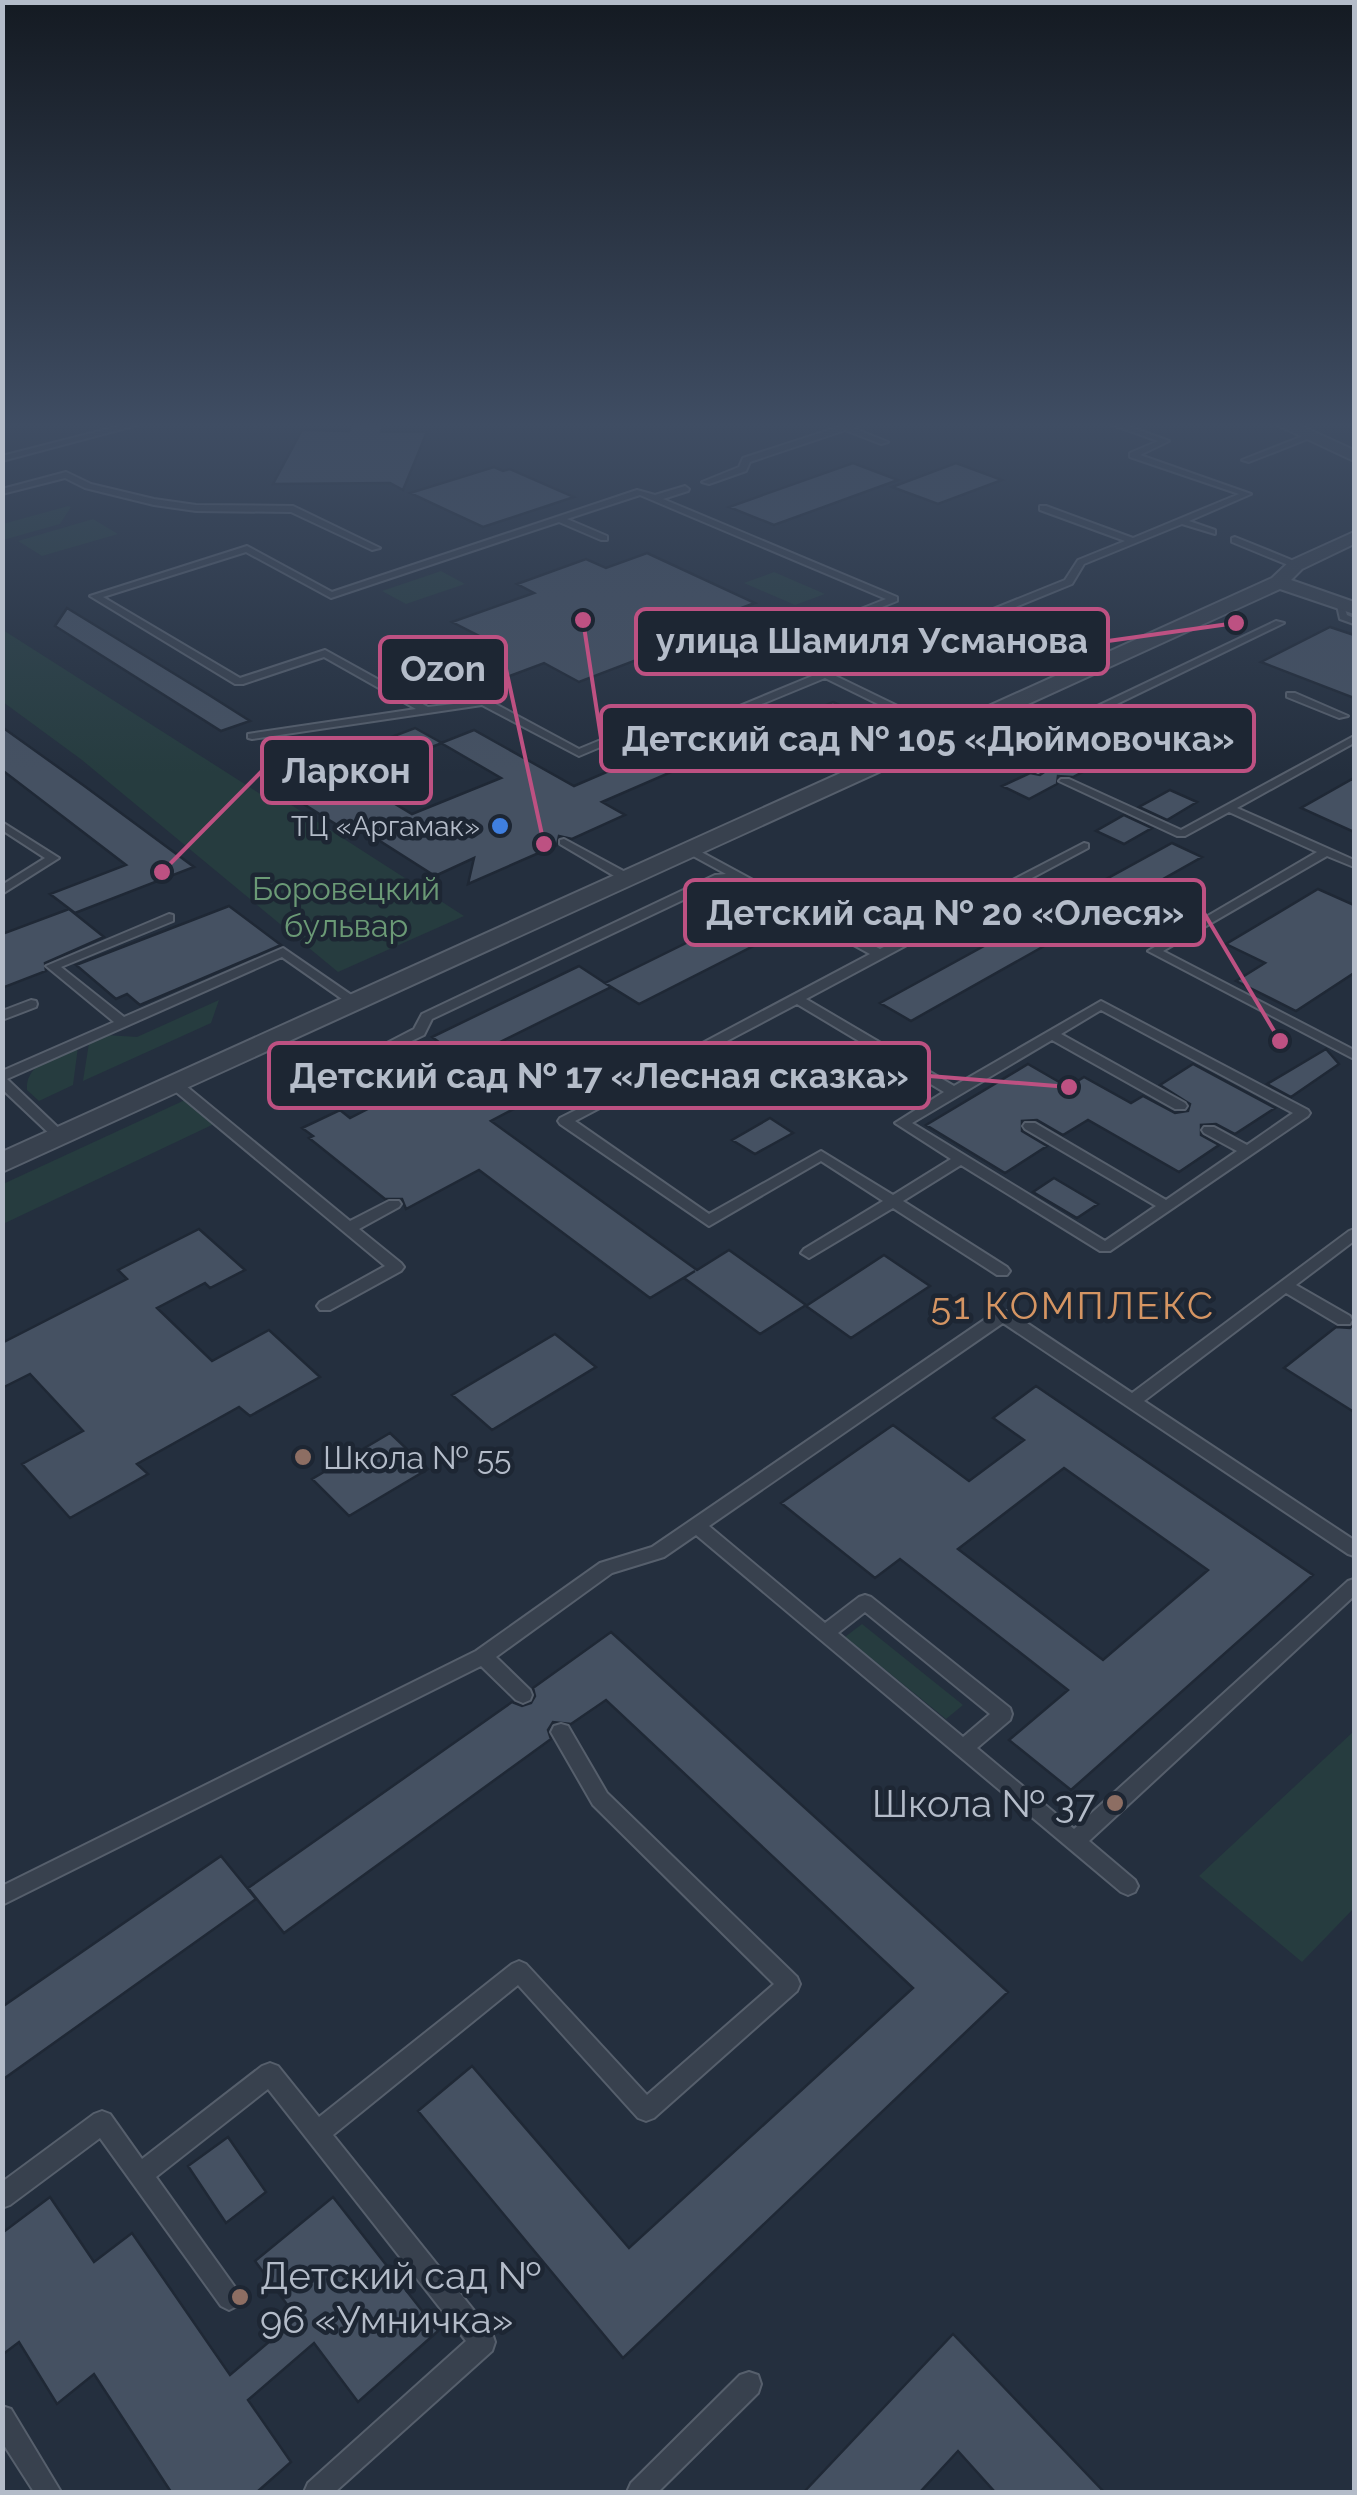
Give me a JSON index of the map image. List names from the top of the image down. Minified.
{"districts":["51 КОМПЛЕКС"],"parks":["Боровецкий бульвар"],"places":["Детский сад № 105 «Дюймовочка»","улица Шамиля Усманова","ТЦ «Аргамак»","Ozon","Ларкон","Детский сад № 20 «Олеся»","Детский сад № 17 «Лесная сказка»","Школа № 55","Школа № 37","Детский сад № 96 «Умничка»"]}
